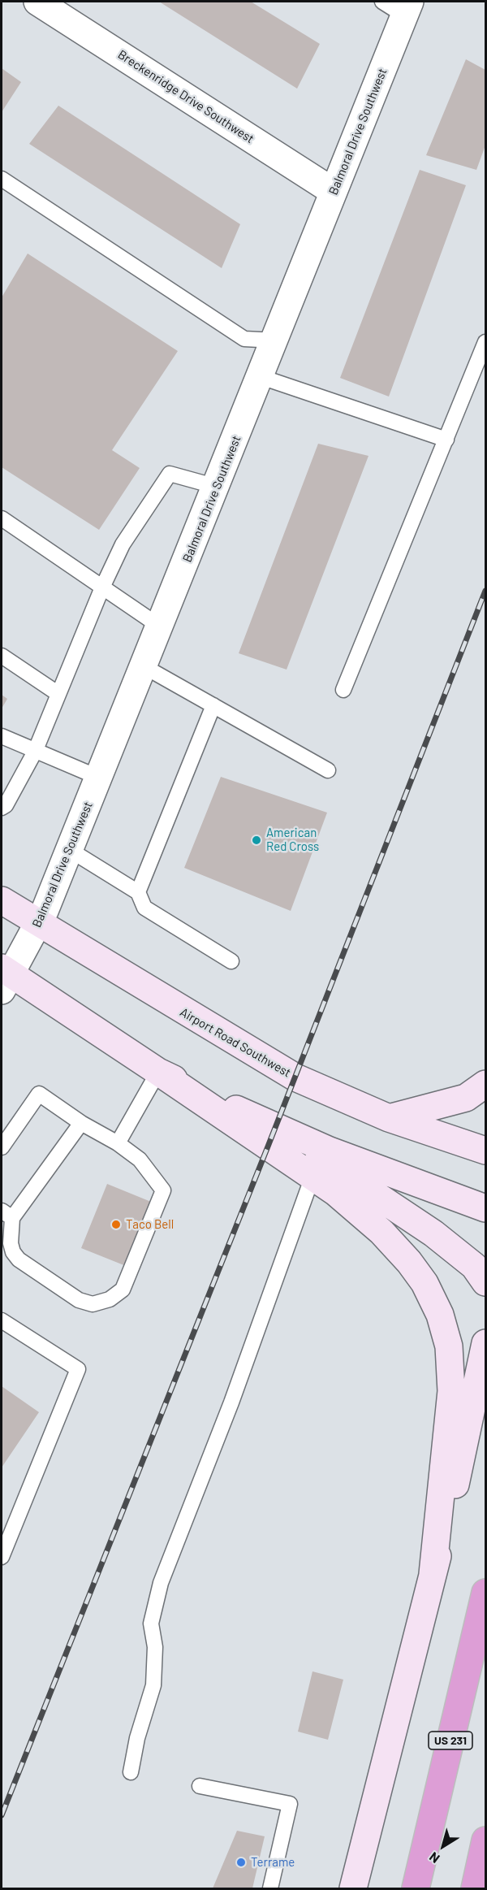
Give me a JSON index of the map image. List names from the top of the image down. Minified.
{"streets":{"highway":["US 231"],"main road":["Airport Road Southwest"],"street":["Breckenridge Drive Southwest","Balmoral Drive Southwest"]},"crossings":[["Breckenridge Drive Southwest","Balmoral Drive Southwest"],["Balmoral Drive Southwest","Airport Road Southwest"]],"places":["American Red Cross","Taco Bell","Terrame"],"north":"bottom left"}
